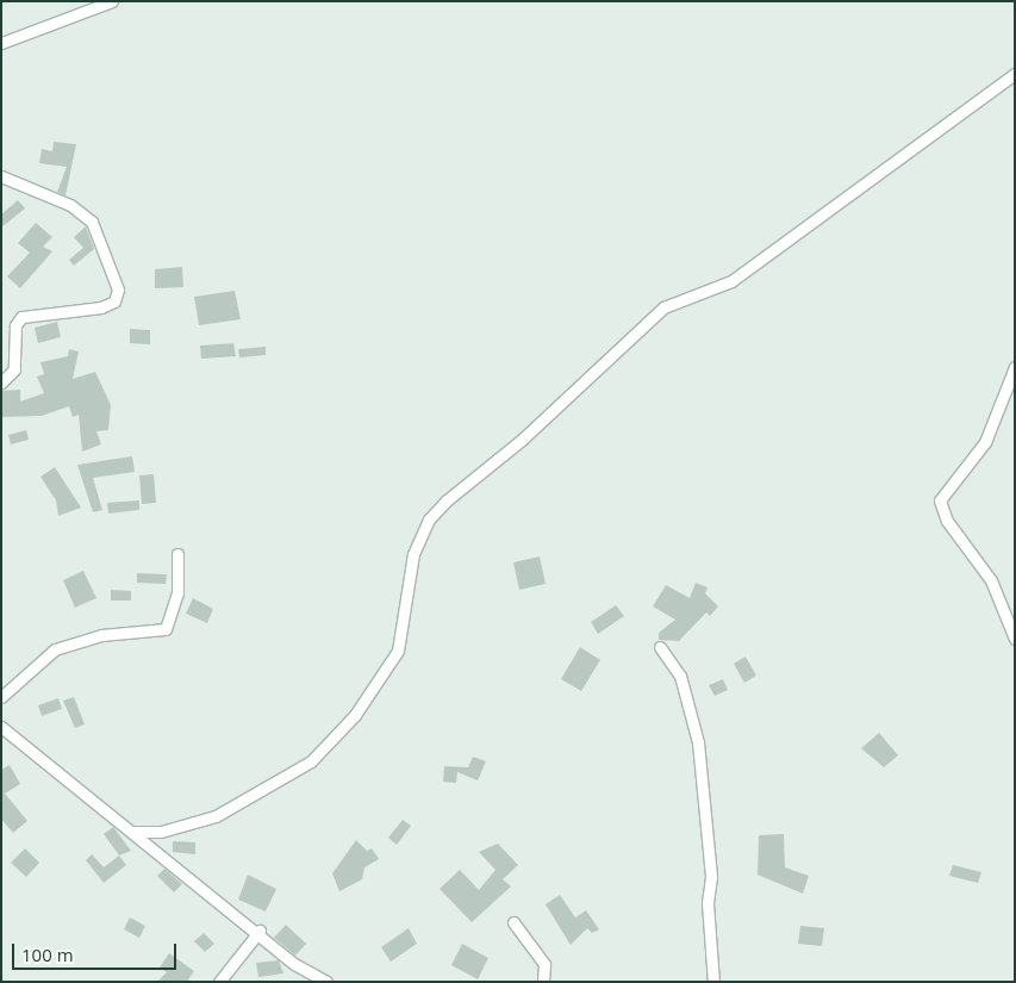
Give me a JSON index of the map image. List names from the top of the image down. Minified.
{"scale_bar":"100 m"}
